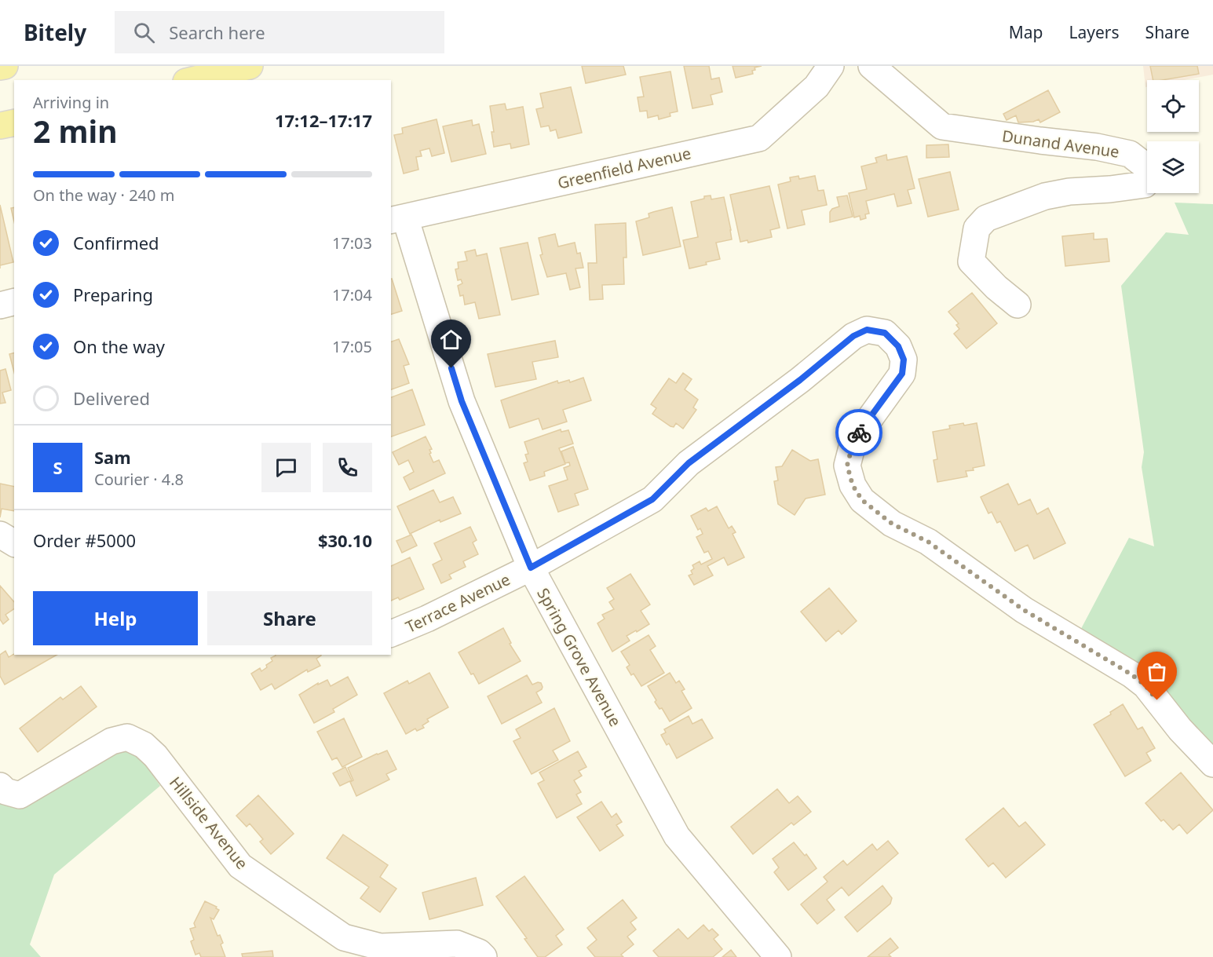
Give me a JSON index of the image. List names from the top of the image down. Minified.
{"streets":{"street":["Dunand Avenue","Greenfield Avenue","Terrace Avenue","Spring Grove Avenue","Hillside Avenue"]},"crossings":[["Greenfield Avenue","Spring Grove Avenue"],["Terrace Avenue","Spring Grove Avenue"]],"page":{"header":"Bitely","search":"Search here","nav":["Map","Layers","Share"],"heading":["2 min","Arriving in","17:12–17:17"],"panel":["Sam","Courier · 4.8","Order #5000","$30.10"],"bar":"On the way · 240 m","list":[["Confirmed","17:03"],["Preparing","17:04"],["On the way","17:05"],"Delivered"],"round":"S","buttons":["Help","Share"]}}
